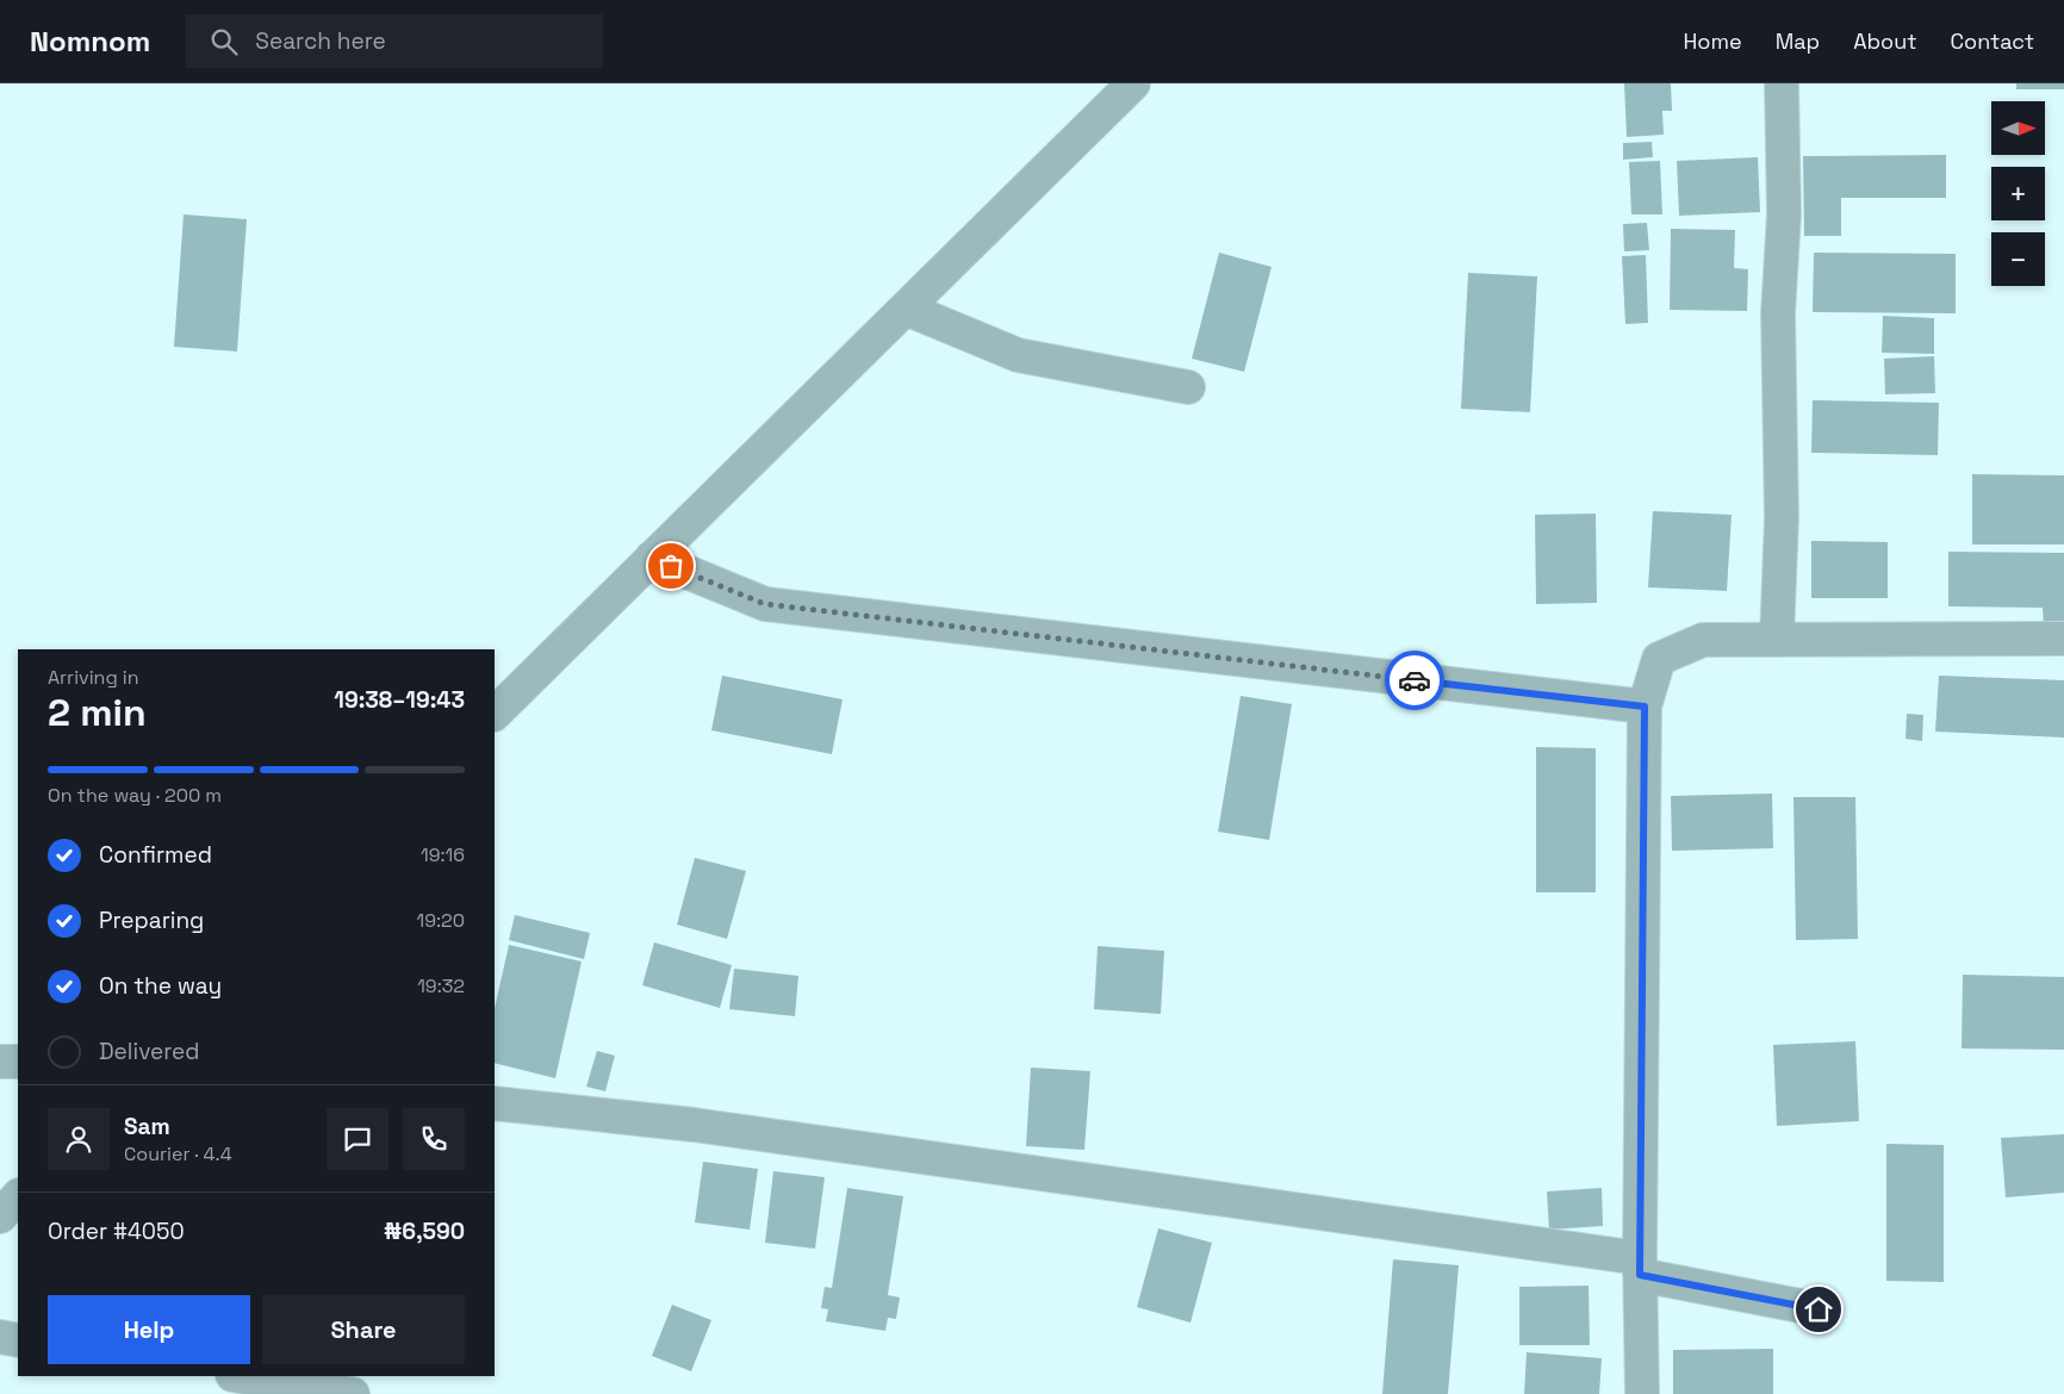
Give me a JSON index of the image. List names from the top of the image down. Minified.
{"north":"right","page":{"header":"Nomnom","search":"Search here","nav":["Home","Map","About","Contact"],"map_buttons":["+","−"],"heading":["2 min","Arriving in","19:38–19:43"],"panel":["Sam","Courier · 4.4","Order #4050","₦6,590"],"bar":"On the way · 200 m","list":[["Confirmed","19:16"],["Preparing","19:20"],["On the way","19:32"],"Delivered"],"buttons":["Help","Share"]}}
